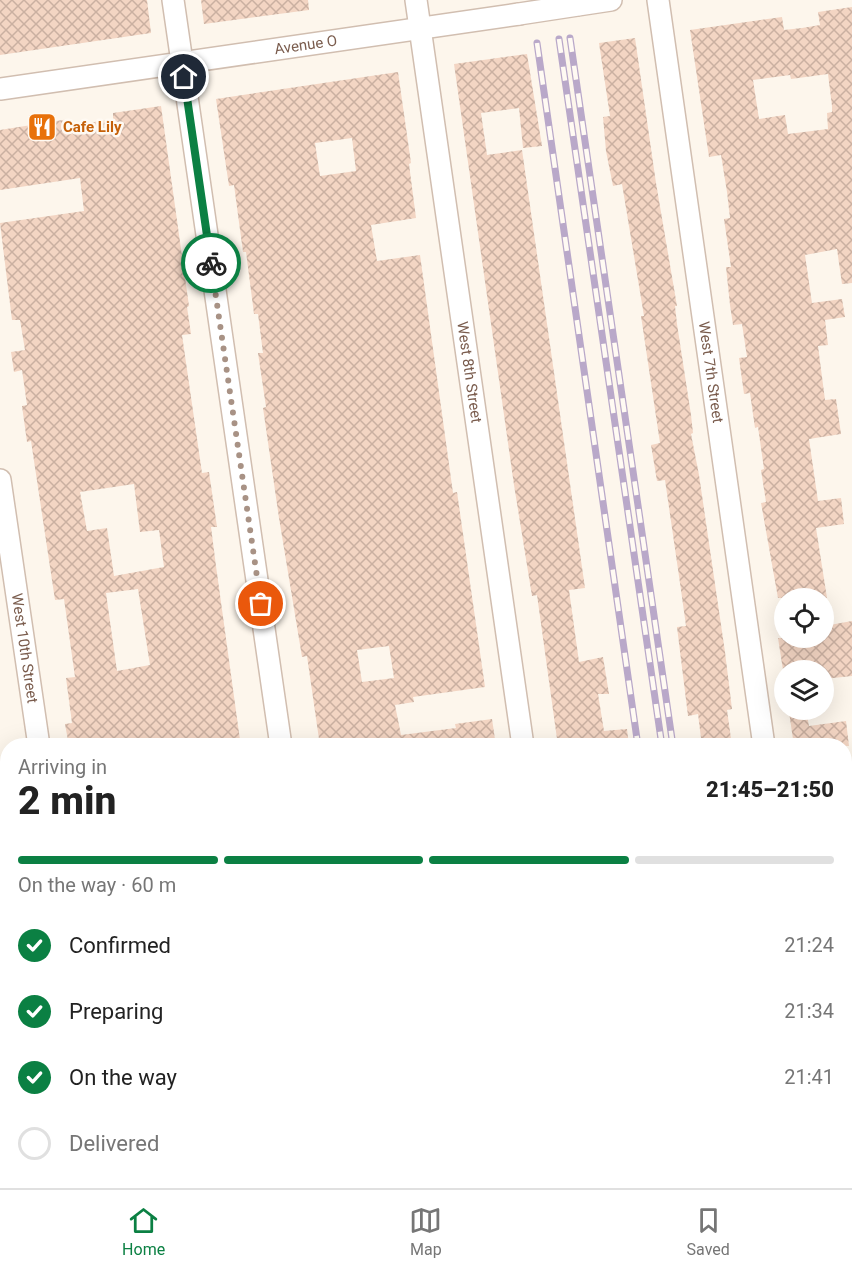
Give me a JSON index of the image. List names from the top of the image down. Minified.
{"streets":{"street":["Avenue O","West 8th Street","West 7th Street","West 10th Street"]},"crossings":[["Avenue O","West 8th Street"]],"places":{"restaurant":["Cafe Lily"]},"page":{"heading":["2 min","Arriving in","21:45–21:50"],"bar":"On the way · 60 m","list":[["Confirmed","21:24"],["Preparing","21:34"],["On the way","21:41"],"Delivered"],"tabs":["Home","Map","Saved"]}}
